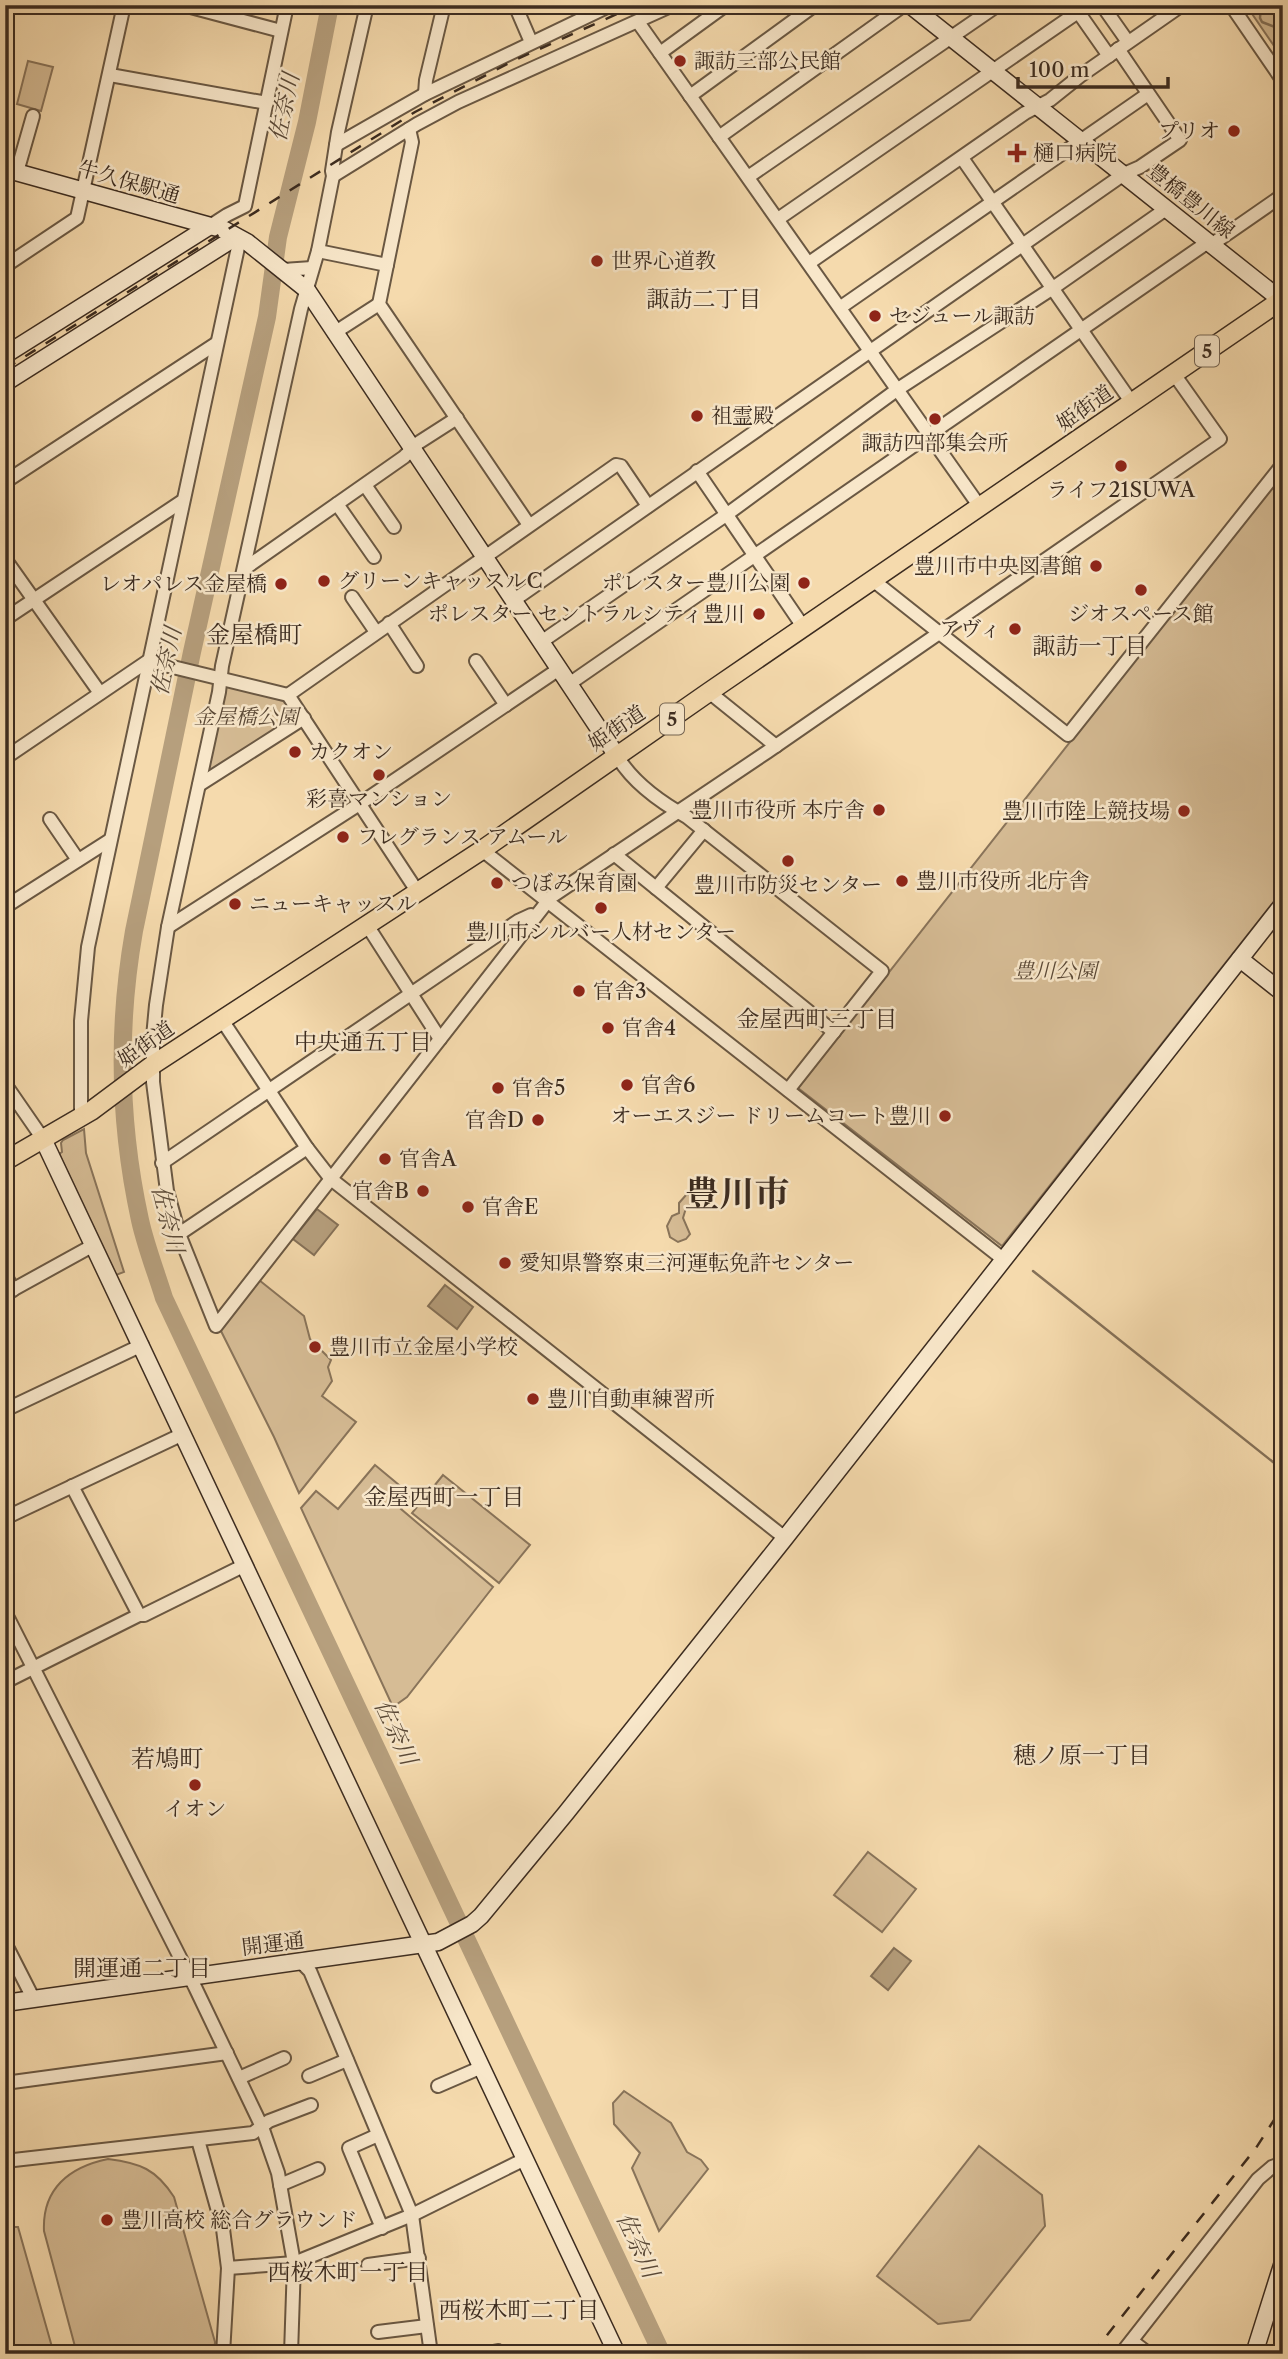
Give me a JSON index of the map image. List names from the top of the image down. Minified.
{"streets":{"main road":["5","姫街道"],"street":["牛久保駅通","豊橋豊川線","開運通"]},"crossings":[["牛久保駅通","姫街道"],["豊橋豊川線","姫街道"]],"districts":["諏訪二丁目","金屋橋町","諏訪一丁目","金屋西町三丁目","中央通五丁目","豊川市","金屋西町一丁目","穂ノ原一丁目","若鳩町","開運通二丁目","西桜木町一丁目","西桜木町二丁目"],"water":["佐奈川"],"parks":["金屋橋公園","豊川公園"],"places":{"other":["諏訪三部公民館","プリオ","世界心道教","セジュール諏訪","祖霊殿","諏訪四部集会所","ライフ21SUWA","豊川市中央図書館","グリーンキャッスルC","ポレスター豊川公園","レオパレス金屋橋","ジオスペース館","ポレスター セントラルシティ豊川","アヴィ","カクオン","彩喜マンション","豊川市役所 本庁舎","豊川市陸上競技場","フレグランス アムール","豊川市防災センター","豊川市役所 北庁舎","つぼみ保育園","ニューキャッスル","豊川市シルバー人材センター","官舎3","官舎4","官舎6","官舎5","オーエスジー ドリームコート豊川","官舎D","官舎A","官舎B","官舎E","愛知県警察東三河運転免許センター","豊川市立金屋小学校","豊川自動車練習所","イオン","豊川高校 総合グラウンド"],"health":["樋口病院"]},"scale_bar":"100 m"}
